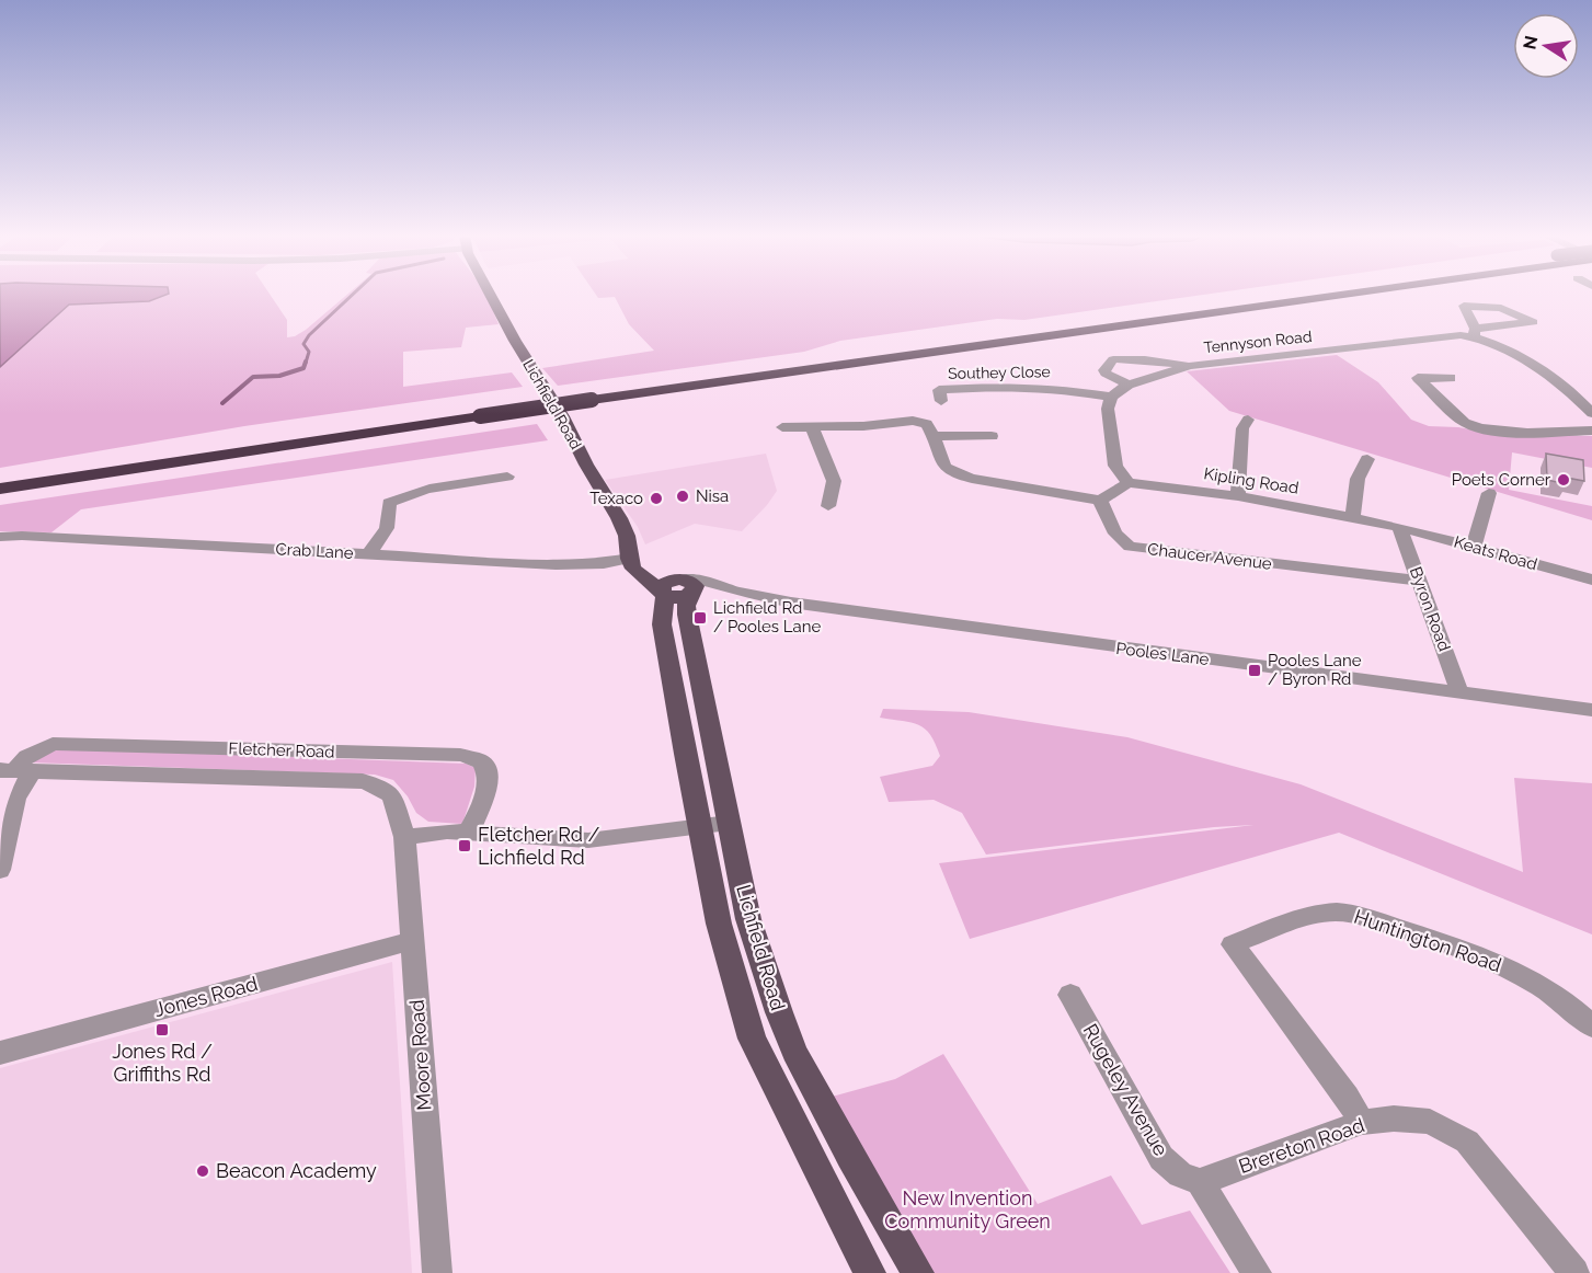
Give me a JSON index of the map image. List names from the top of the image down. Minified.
{"streets":{"main road":["Lichfield Road"],"street":["Tennyson Road","Southey Close","Kipling Road","Crab Lane","Keats Road","Chaucer Avenue","Byron Road","Pooles Lane","Fletcher Road","Huntington Road","Jones Road","Moore Road","Rugeley Avenue","Brereton Road"]},"crossings":[["Tennyson Road","Southey Close"],["Lichfield Road","Crab Lane"],["Lichfield Road","Pooles Lane"],["Kipling Road","Keats Road"],["Kipling Road","Byron Road"],["Keats Road","Byron Road"],["Chaucer Avenue","Byron Road"],["Byron Road","Pooles Lane"],["Fletcher Road","Moore Road"],["Huntington Road","Brereton Road"],["Jones Road","Moore Road"],["Rugeley Avenue","Brereton Road"]],"parks":["New Invention Community Green"],"places":{"other":["Poets Corner","Nisa","Texaco","Beacon Academy"],"transit":["Lichfield Rd / Pooles Lane","Pooles Lane / Byron Rd","Fletcher Rd / Lichfield Rd","Jones Rd / Griffiths Rd"]},"north":"left"}
